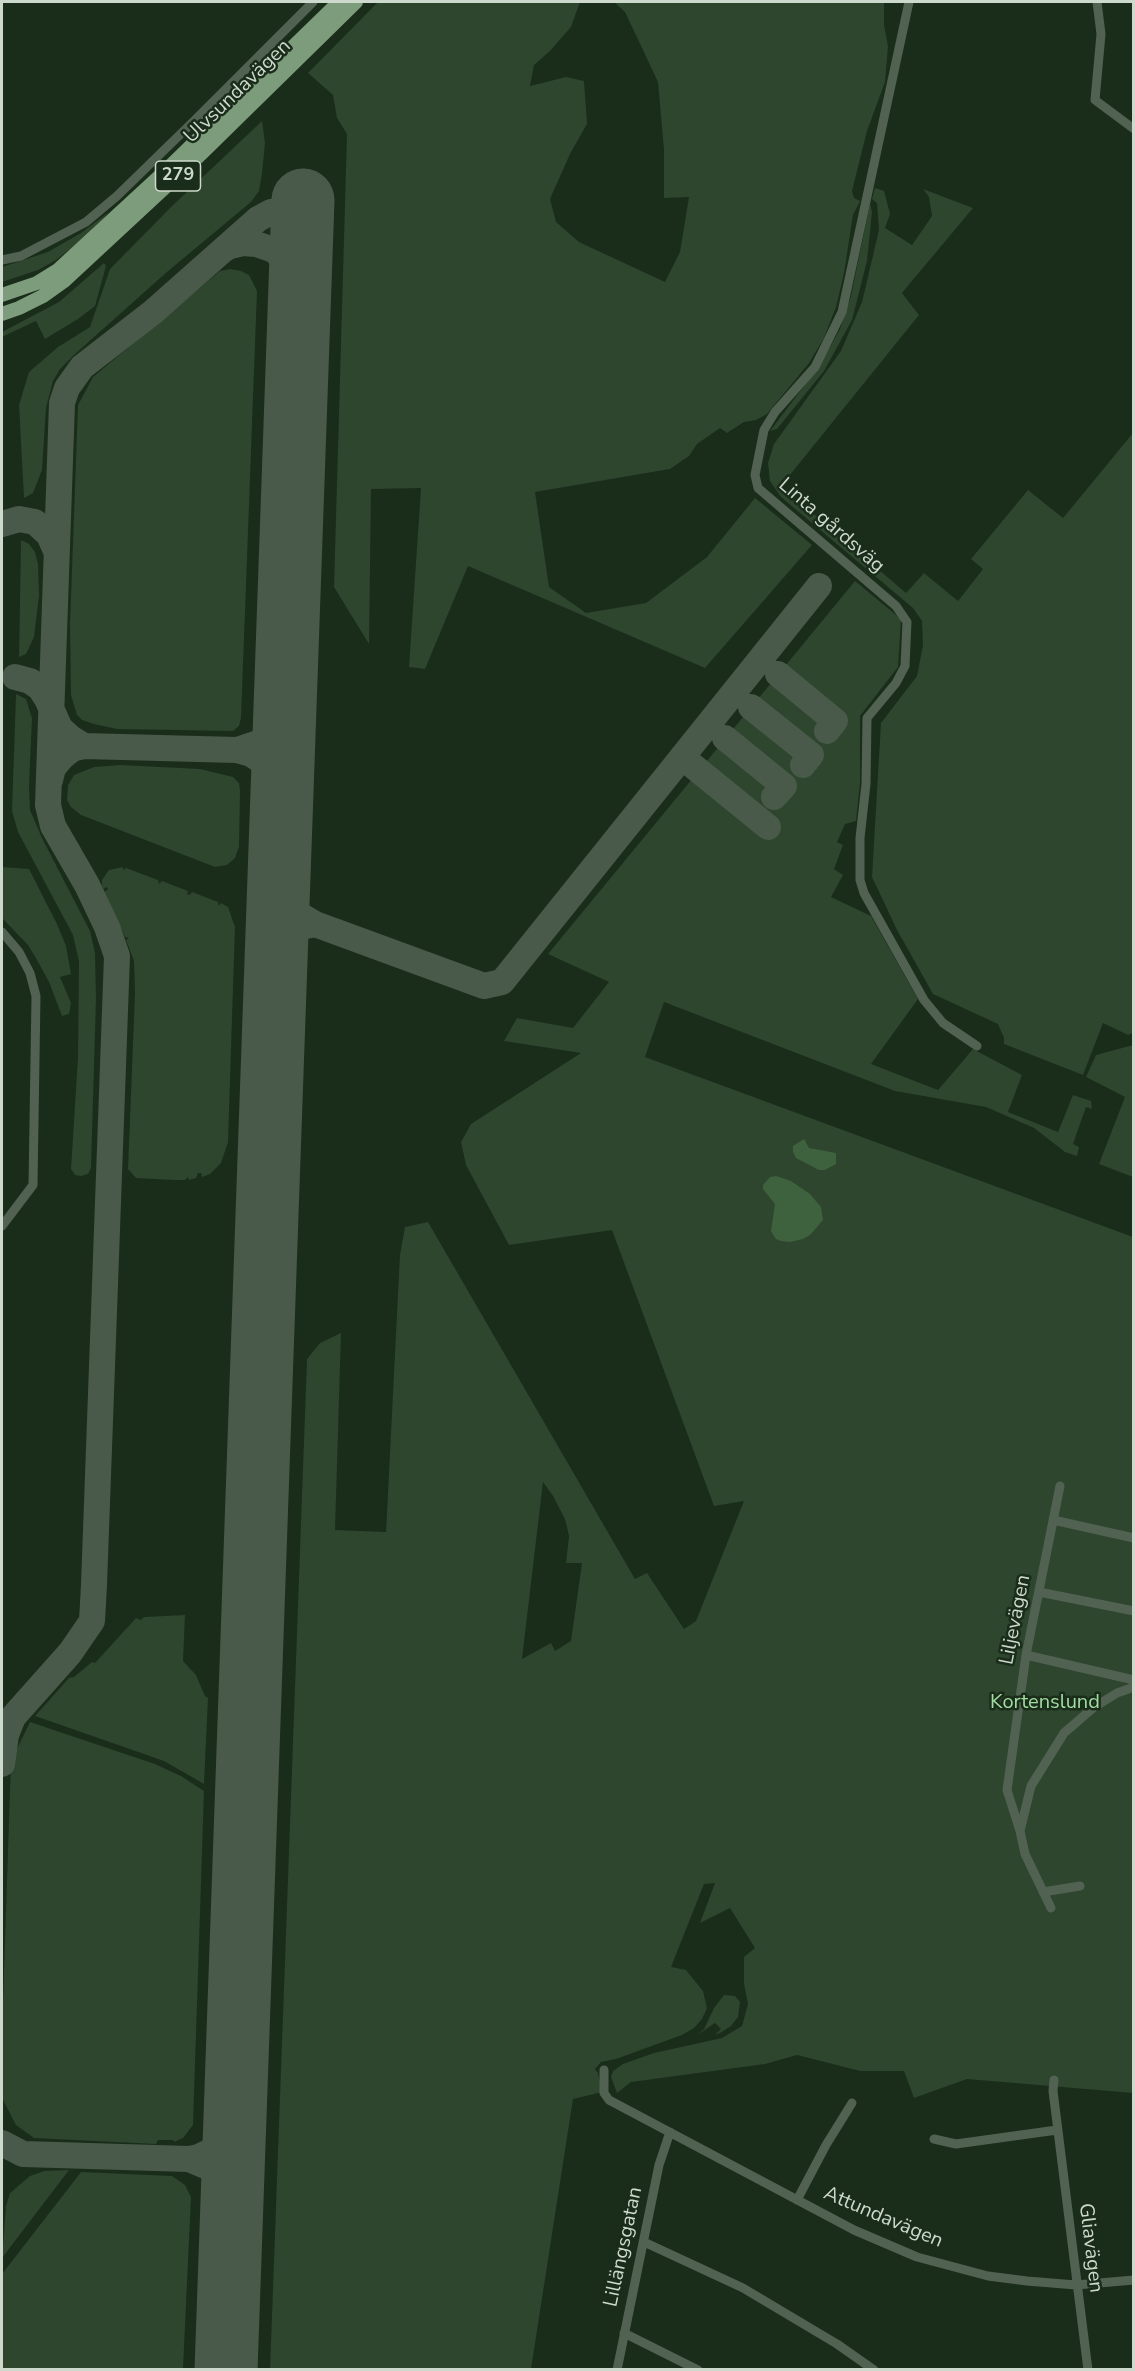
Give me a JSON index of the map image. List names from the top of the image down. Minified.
{"streets":{"main road":["Ulvsundavägen","279"],"street":["Linta gårdsväg","Liljevägen","Attundavägen","Lillängsgatan","Gliavägen"]},"crossings":[["Attundavägen","Lillängsgatan"],["Attundavägen","Gliavägen"]],"parks":["Kortenslund"]}
